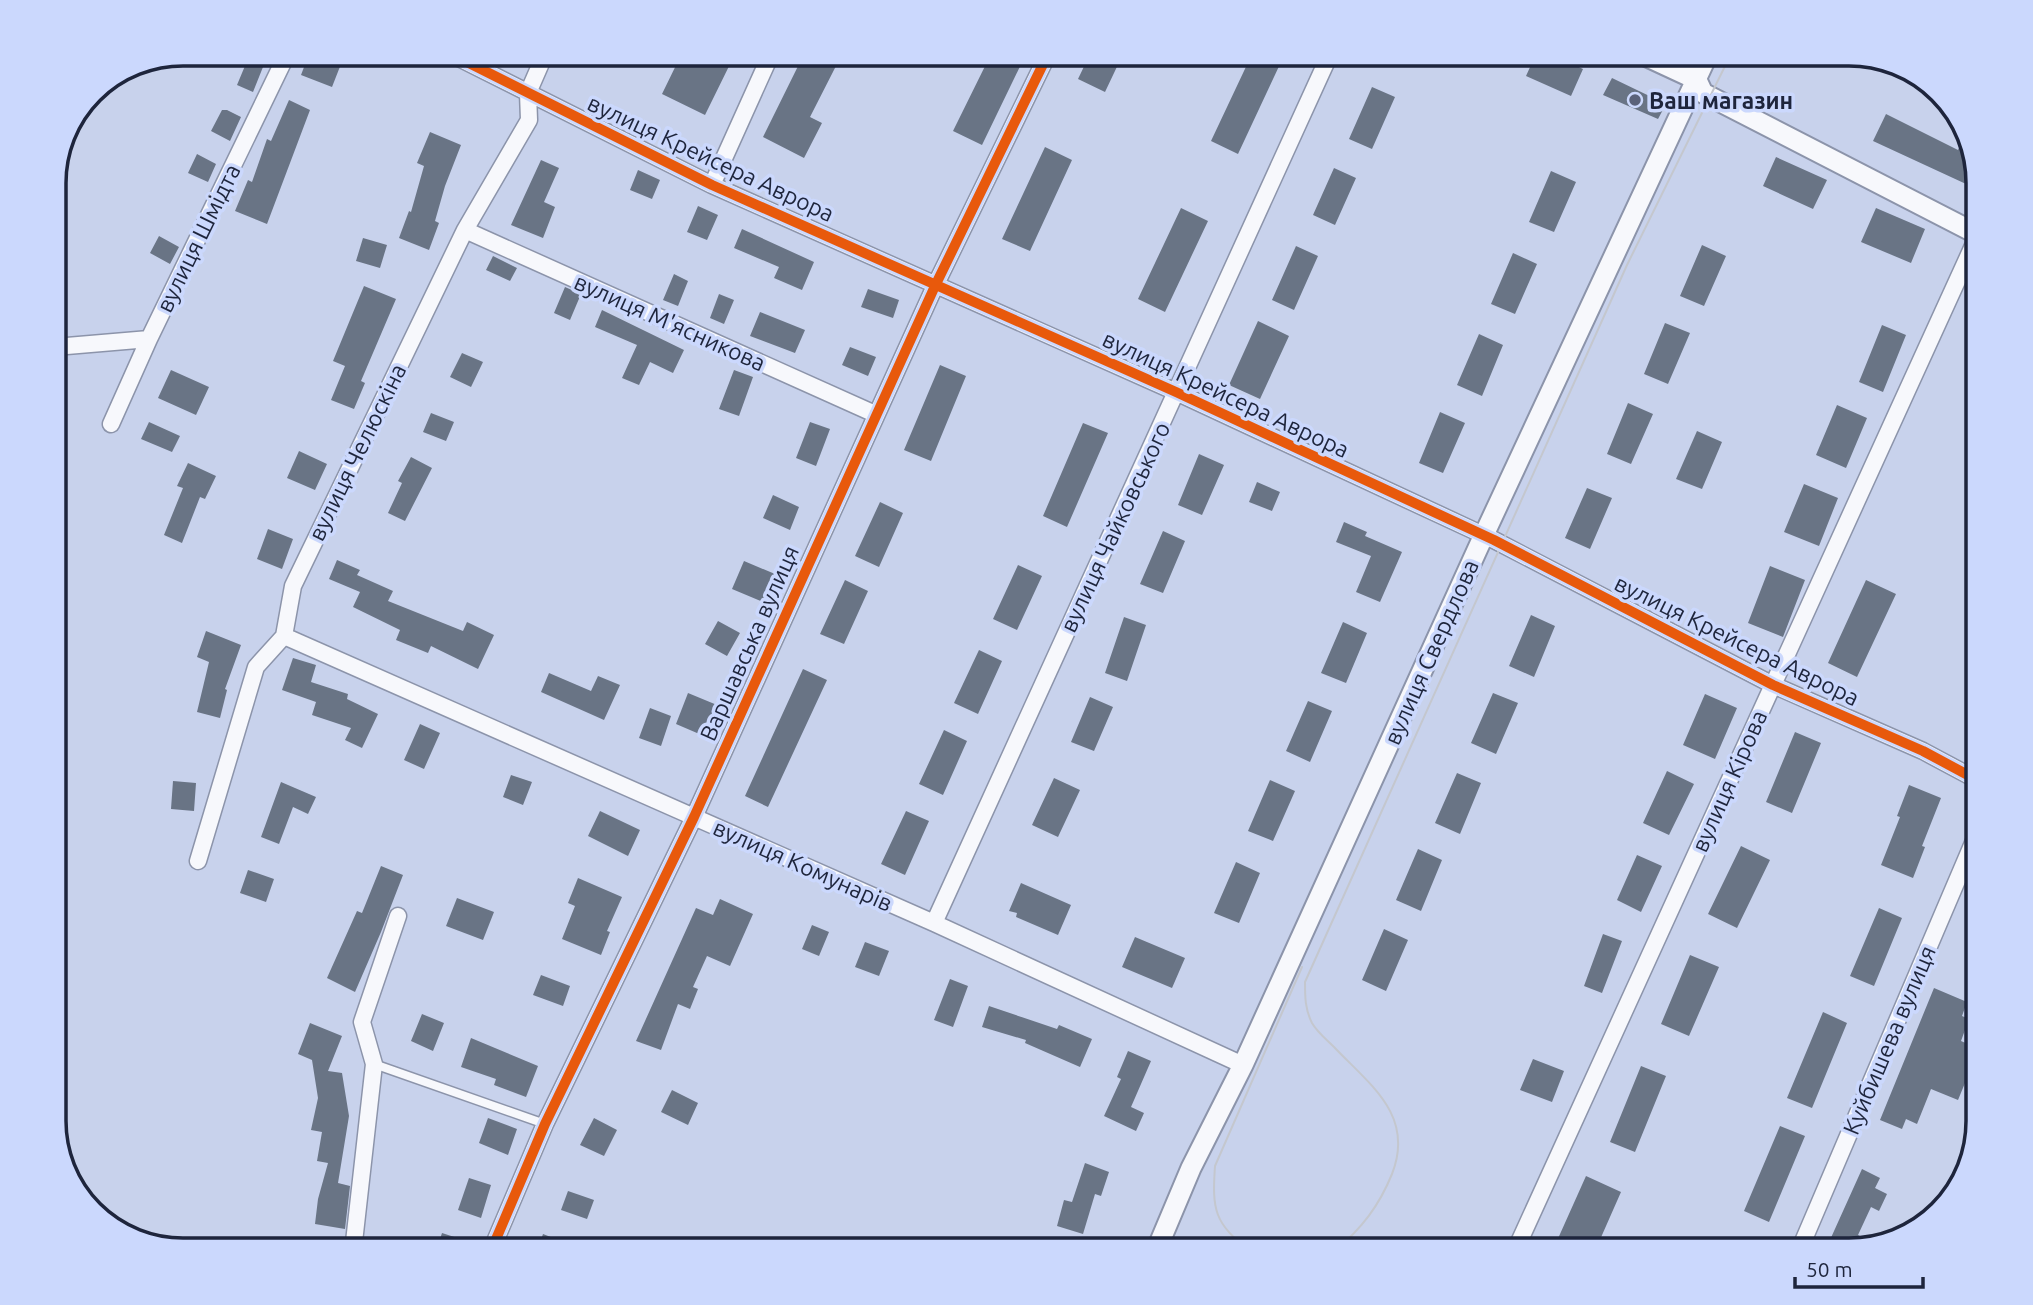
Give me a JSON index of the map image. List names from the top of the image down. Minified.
{"streets":{"street":["вулиця Крейсера Аврора","вулиця Шмідта","вулиця М'ясникова","вулиця Челюскіна","вулиця Чайковського","Варшавська вулиця","вулиця Свердлова","вулиця Кірова","вулиця Комунарів","Куйбишева вулиця"]},"crossings":[["вулиця Крейсера Аврора","вулиця Челюскіна"],["вулиця Крейсера Аврора","вулиця Чайковського"],["вулиця Крейсера Аврора","Варшавська вулиця"],["вулиця Крейсера Аврора","вулиця Свердлова"],["вулиця Крейсера Аврора","вулиця Кірова"],["вулиця М'ясникова","вулиця Челюскіна"],["вулиця М'ясникова","Варшавська вулиця"],["вулиця Челюскіна","вулиця Комунарів"],["вулиця Чайковського","вулиця Комунарів"],["Варшавська вулиця","вулиця Комунарів"],["вулиця Свердлова","вулиця Комунарів"]],"places":["Ваш магазин"],"scale_bar":"50 m"}
